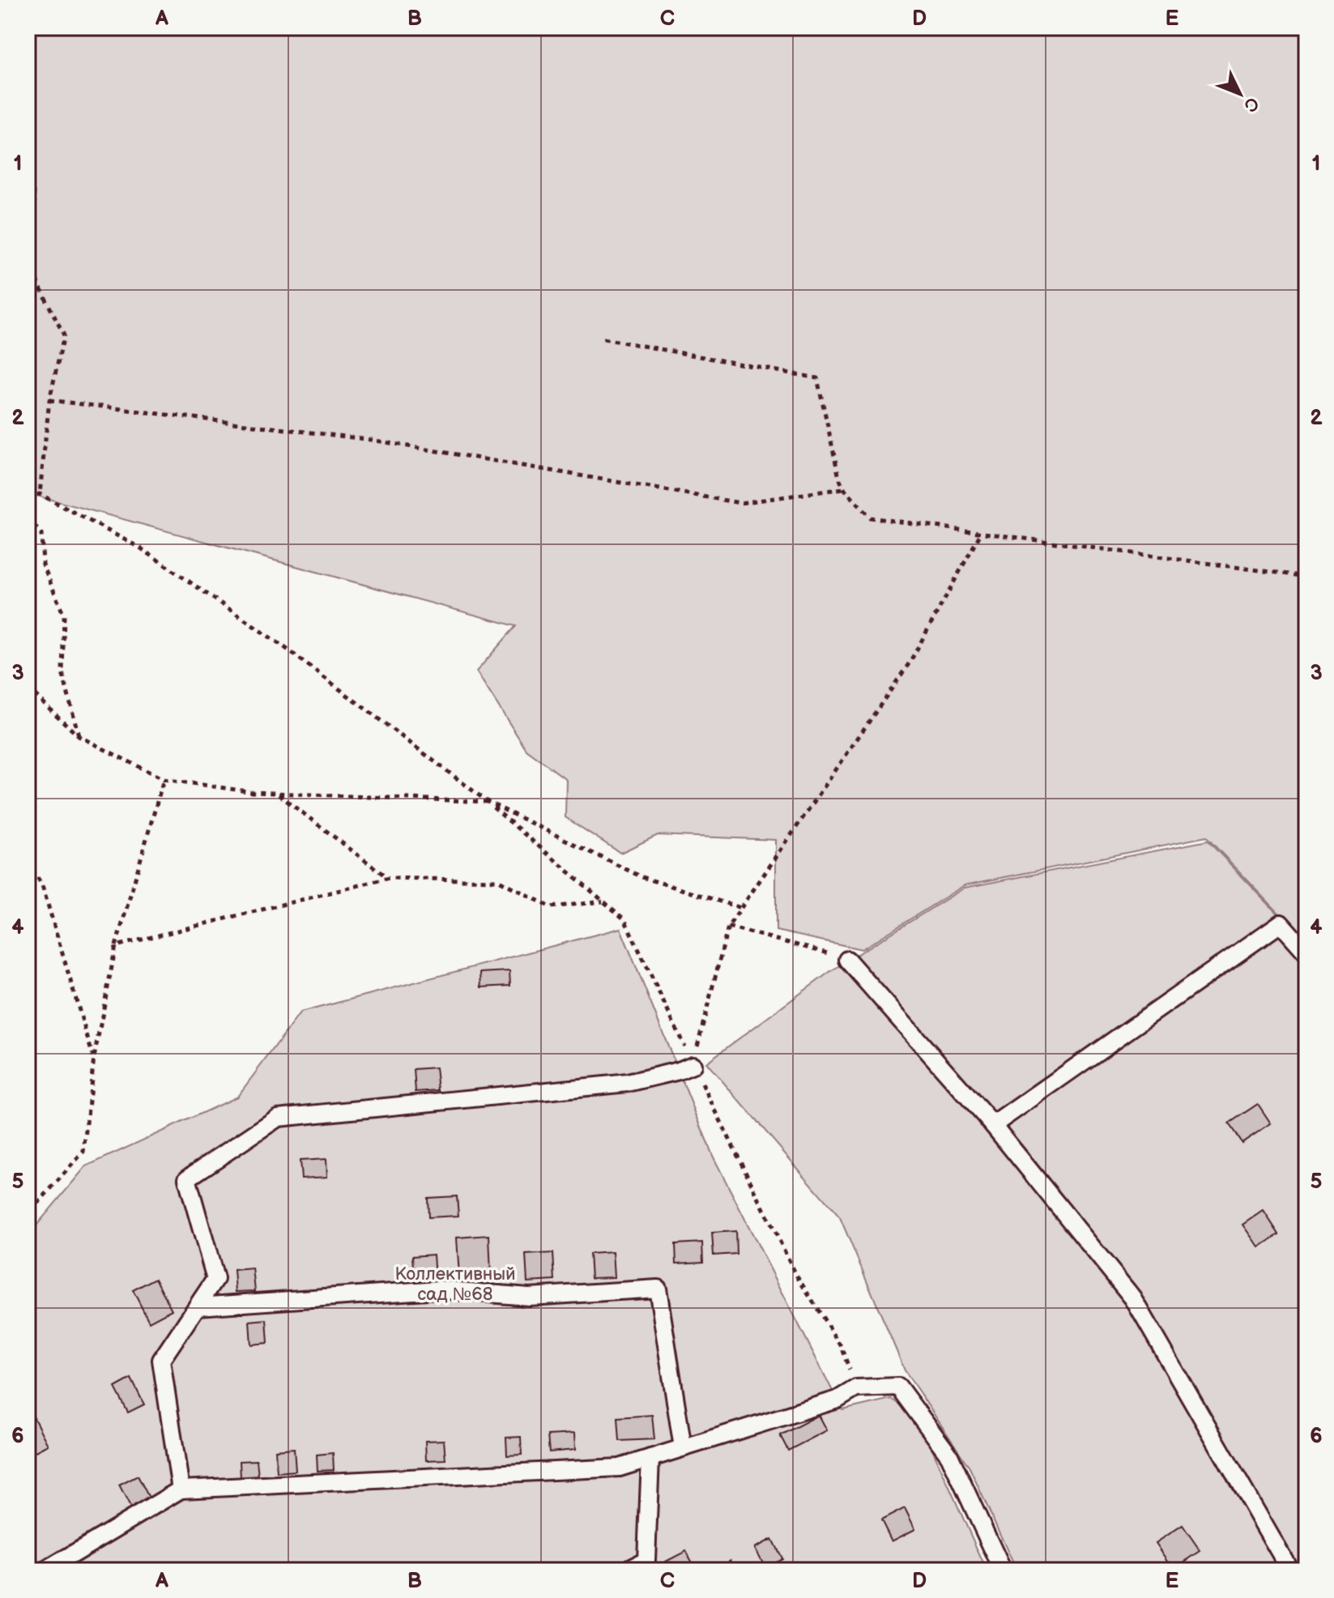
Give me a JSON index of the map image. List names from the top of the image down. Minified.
{"parks":["Коллективный сад №68"],"north":"bottom right","grid":{"columns":["A","B","C","D","E"],"rows":["1","2","3","4","5","6"]}}
